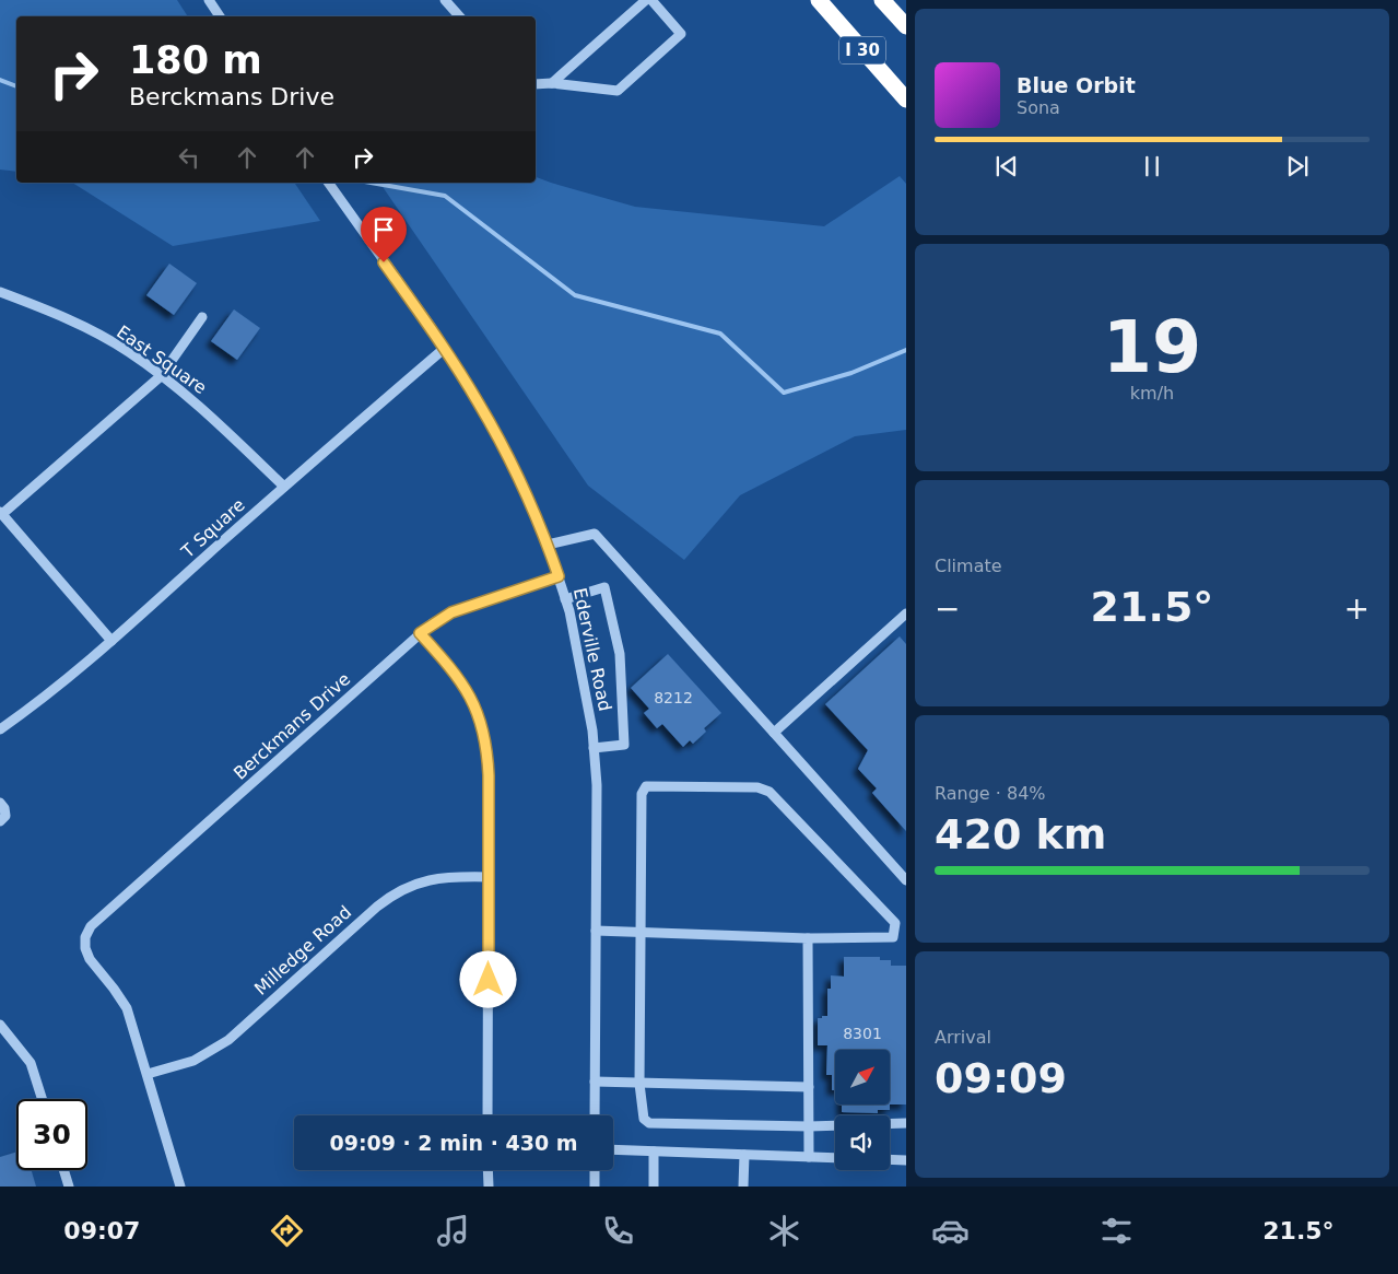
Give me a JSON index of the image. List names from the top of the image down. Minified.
{"streets":{"highway":["I 30"],"street":["East Square","T Square","Ederville Road","Berckmans Drive","Milledge Road"]},"crossings":[["East Square","T Square"],["T Square","Ederville Road"],["Ederville Road","Berckmans Drive"],["Berckmans Drive","Milledge Road"]],"house_numbers":["8212","8301"],"north":"top right","page":{"turn":["180 m","Berckmans Drive"],"song":["Blue Orbit","Sona"],"tile":[["19","km/h"],"Climate",["Range · 84%","420 km"],["Arrival","09:09"]],"heat":["−","21.5°","+"],"limit":"30","trip":"09:09 · 2 min · 430 m","tabs":["09:07","21.5°"]}}
